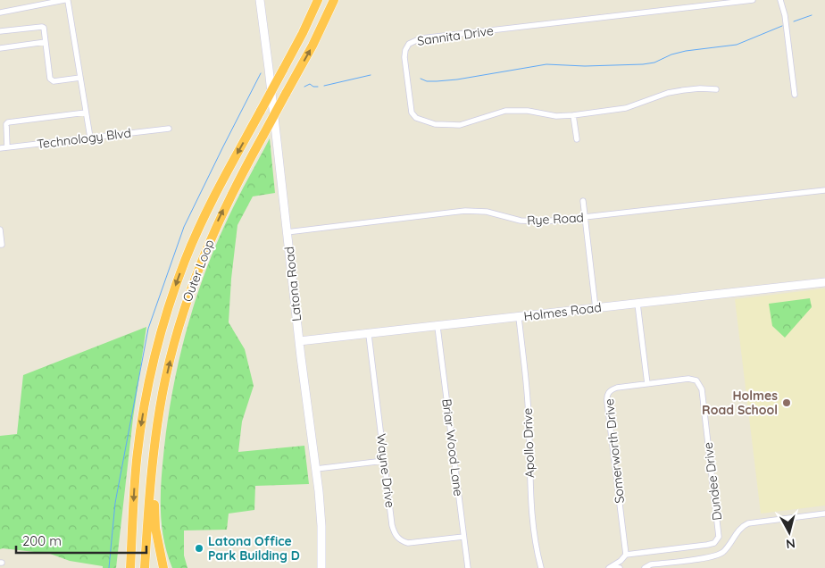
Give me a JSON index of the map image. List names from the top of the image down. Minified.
{"streets":{"highway":["Outer Loop"],"street":["Sannita Drive","Technology Blvd","Rye Road","Latona Road","Holmes Road","Apollo Drive","Briar Wood Lane","Somerworth Drive","Wayne Drive","Dundee Drive"]},"crossings":[["Rye Road","Latona Road"],["Latona Road","Holmes Road"],["Holmes Road","Apollo Drive"],["Holmes Road","Briar Wood Lane"],["Holmes Road","Wayne Drive"],["Briar Wood Lane","Wayne Drive"],["Somerworth Drive","Dundee Drive"]],"places":["Holmes Road School","Latona Office Park Building D"],"scale_bar":"200 m","north":"bottom"}
